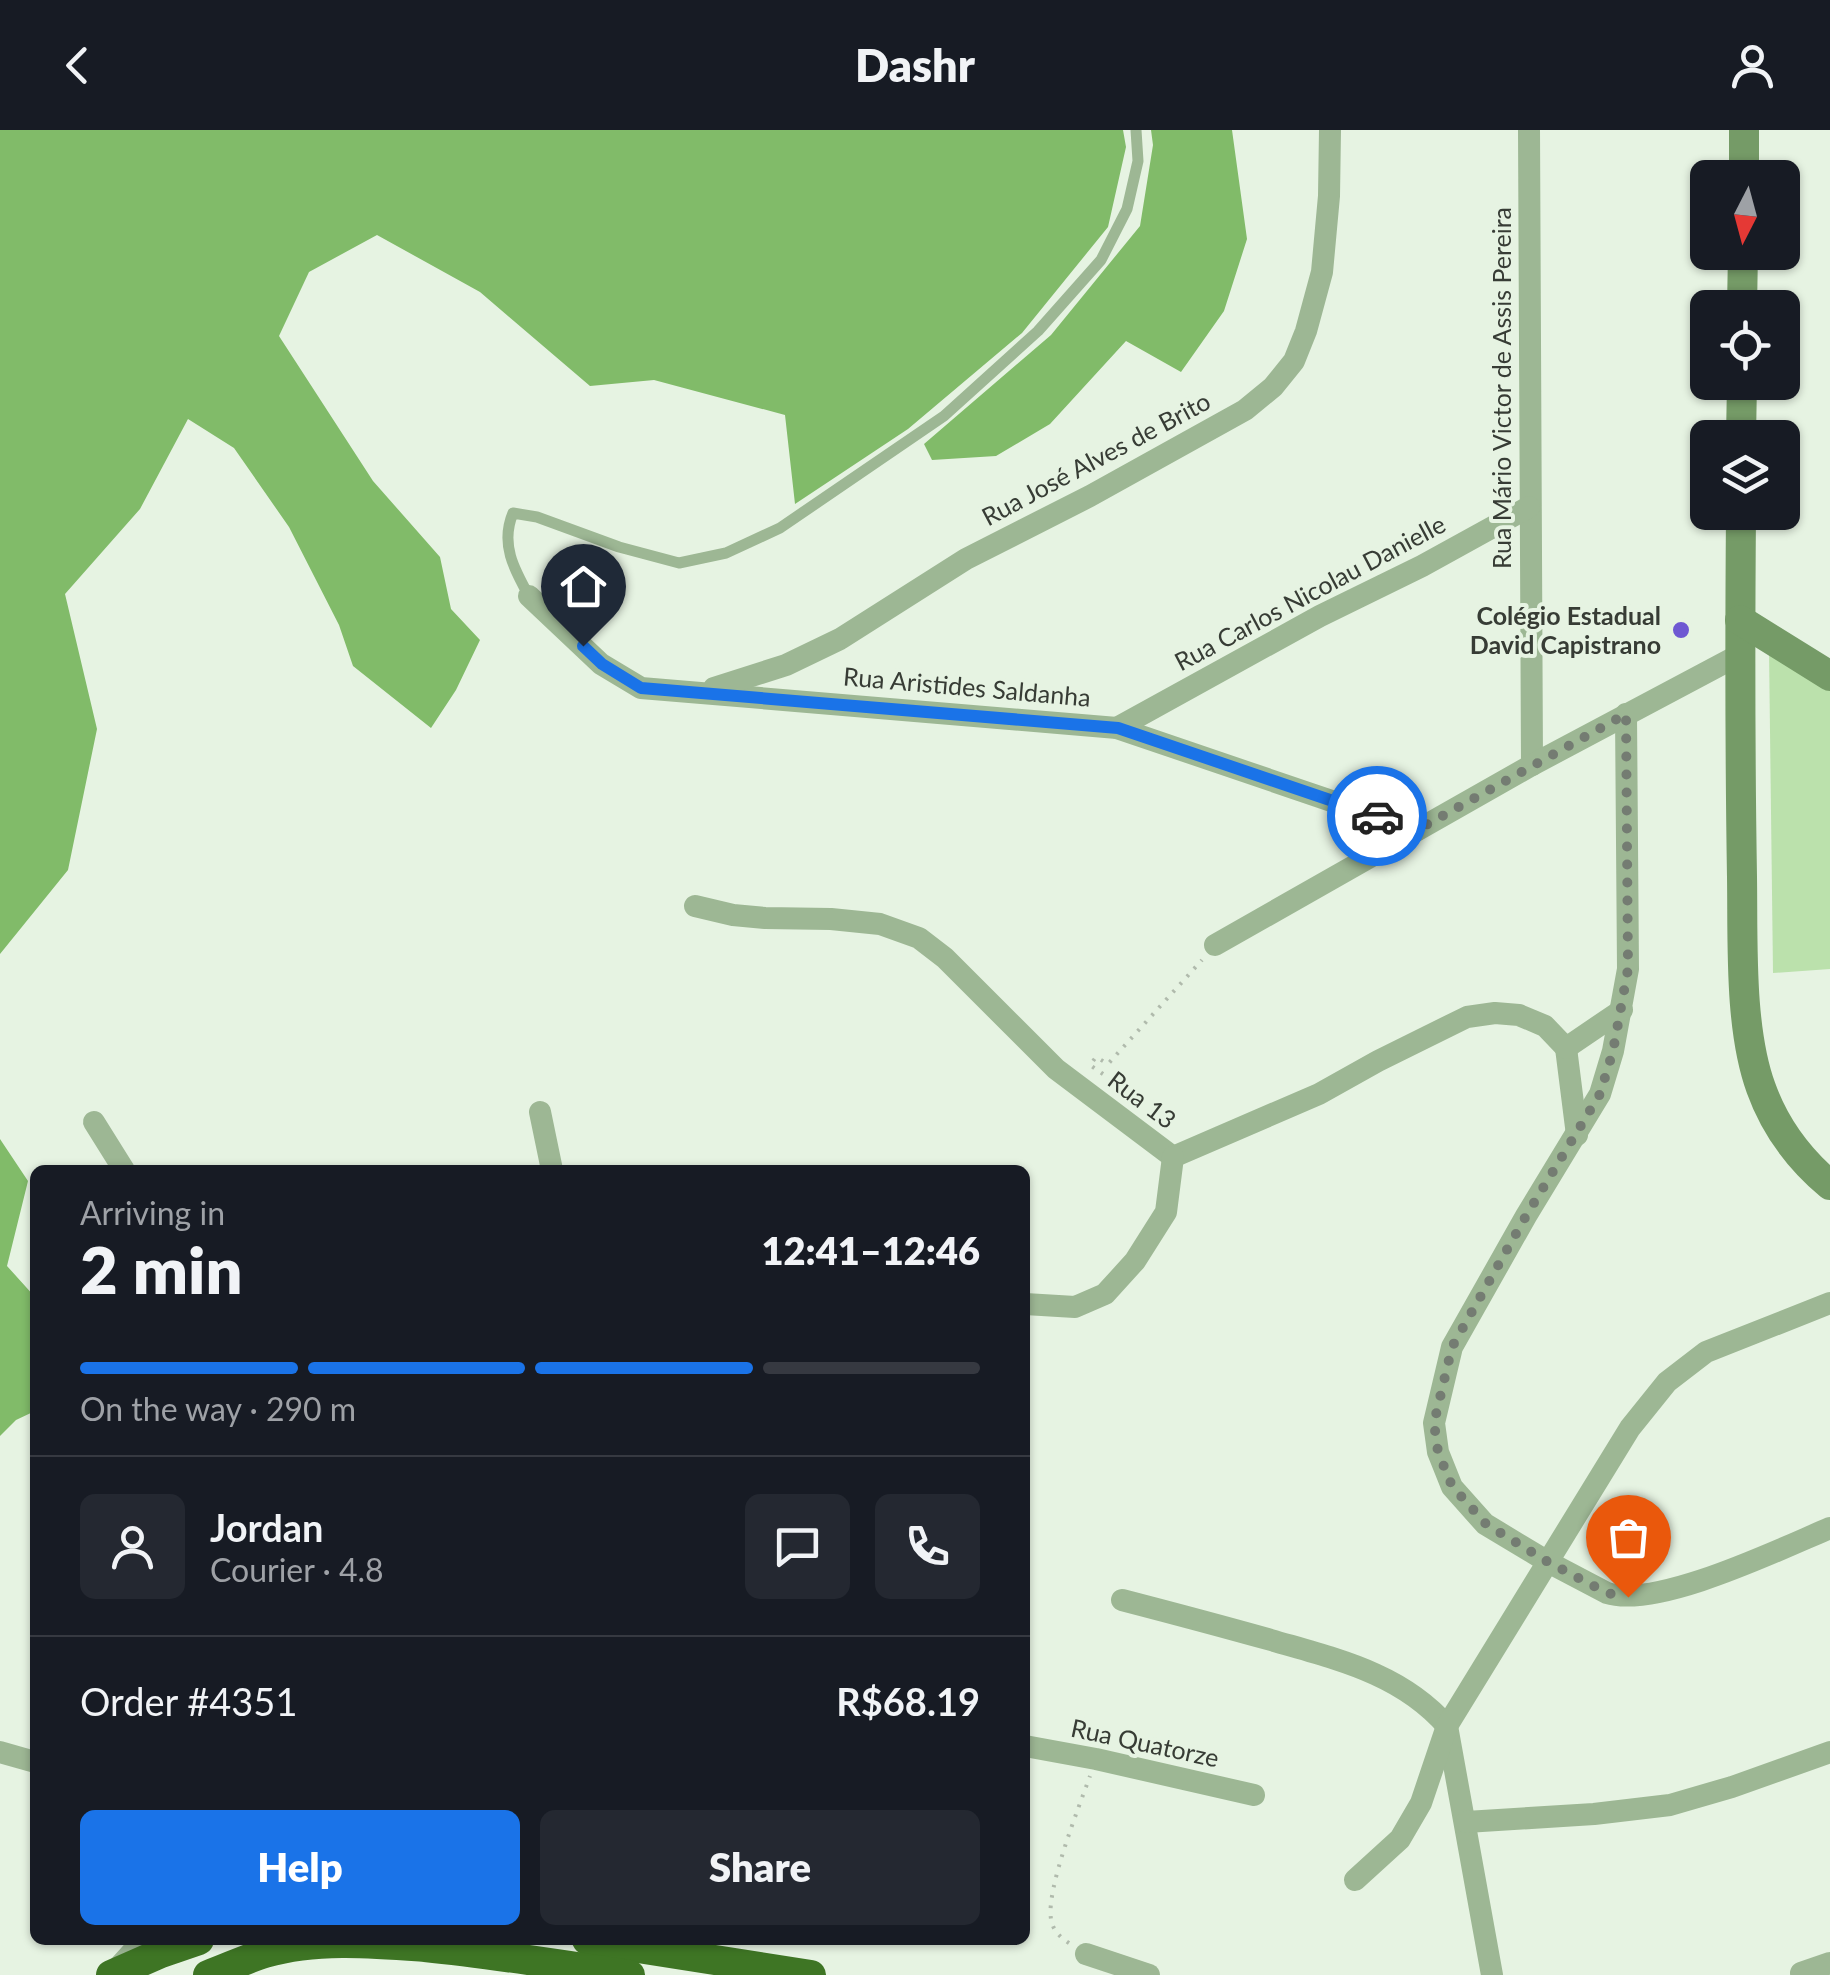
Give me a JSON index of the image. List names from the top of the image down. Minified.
{"streets":{"street":["Rua Mário Victor de Assis Pereira","Rua José Alves de Brito","Rua Carlos Nicolau Danielle","Rua Aristides Saldanha","Rua 13","Rua Quatorze"]},"crossings":[["Rua Mário Victor de Assis Pereira","Rua Carlos Nicolau Danielle"],["Rua José Alves de Brito","Rua Aristides Saldanha"],["Rua Carlos Nicolau Danielle","Rua Aristides Saldanha"]],"places":["Colégio Estadual David Capistrano"],"north":"bottom","page":{"header":"Dashr","heading":["2 min","Arriving in","12:41–12:46"],"panel":["Jordan","Courier · 4.8","Order #4351","R$68.19"],"bar":"On the way · 290 m","buttons":["Help","Share"]}}
